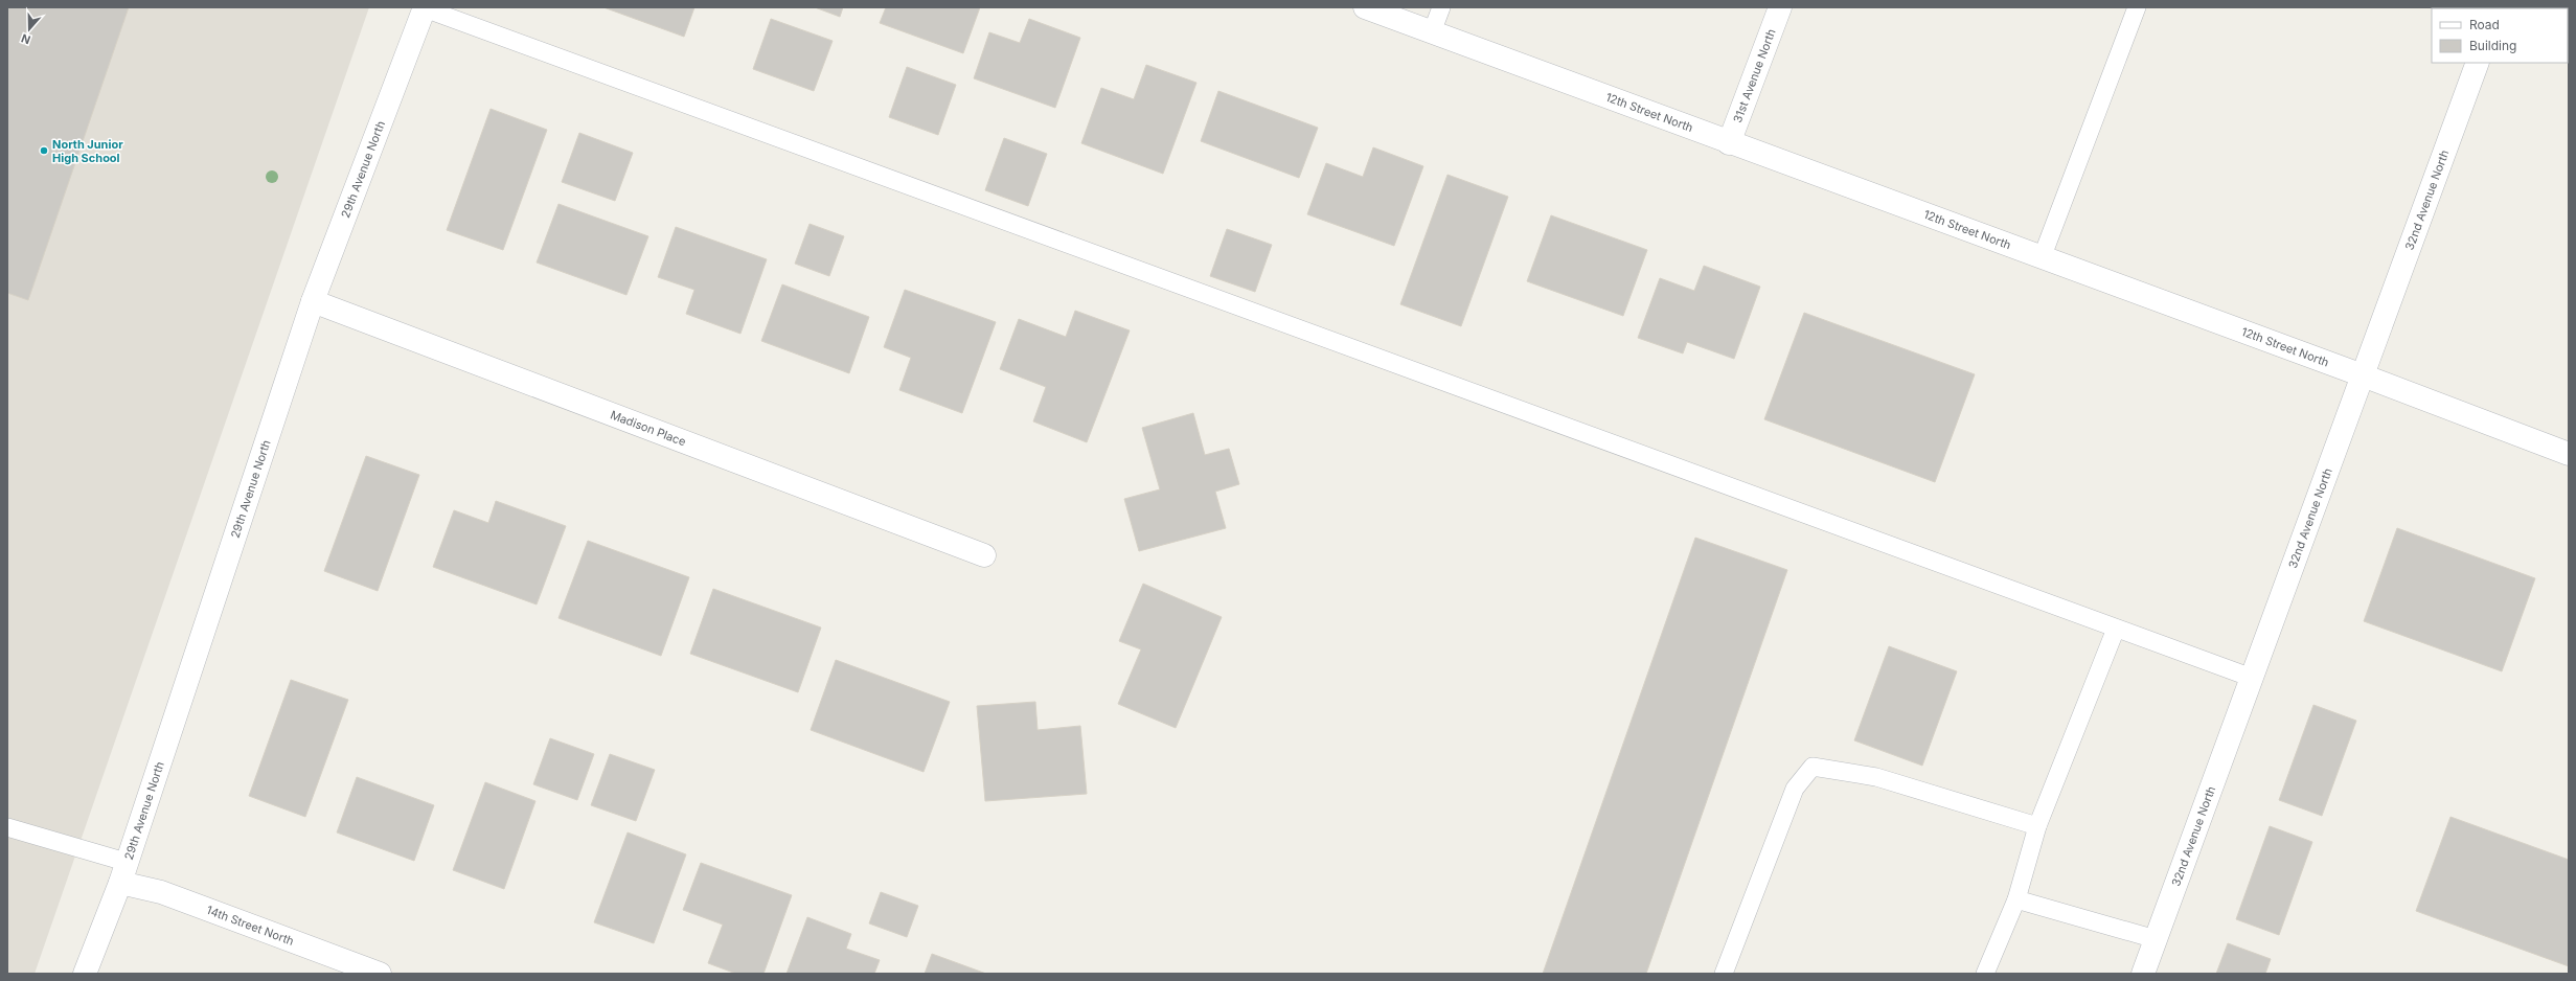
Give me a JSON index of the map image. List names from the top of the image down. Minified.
{"streets":{"street":["31st Avenue North","12th Street North","29th Avenue North","32nd Avenue North","Madison Place","14th Street North"]},"crossings":[["31st Avenue North","12th Street North"],["12th Street North","32nd Avenue North"],["29th Avenue North","Madison Place"],["29th Avenue North","14th Street North"]],"places":["North Junior High School"],"legend":["Road","Building"],"north":"bottom"}
